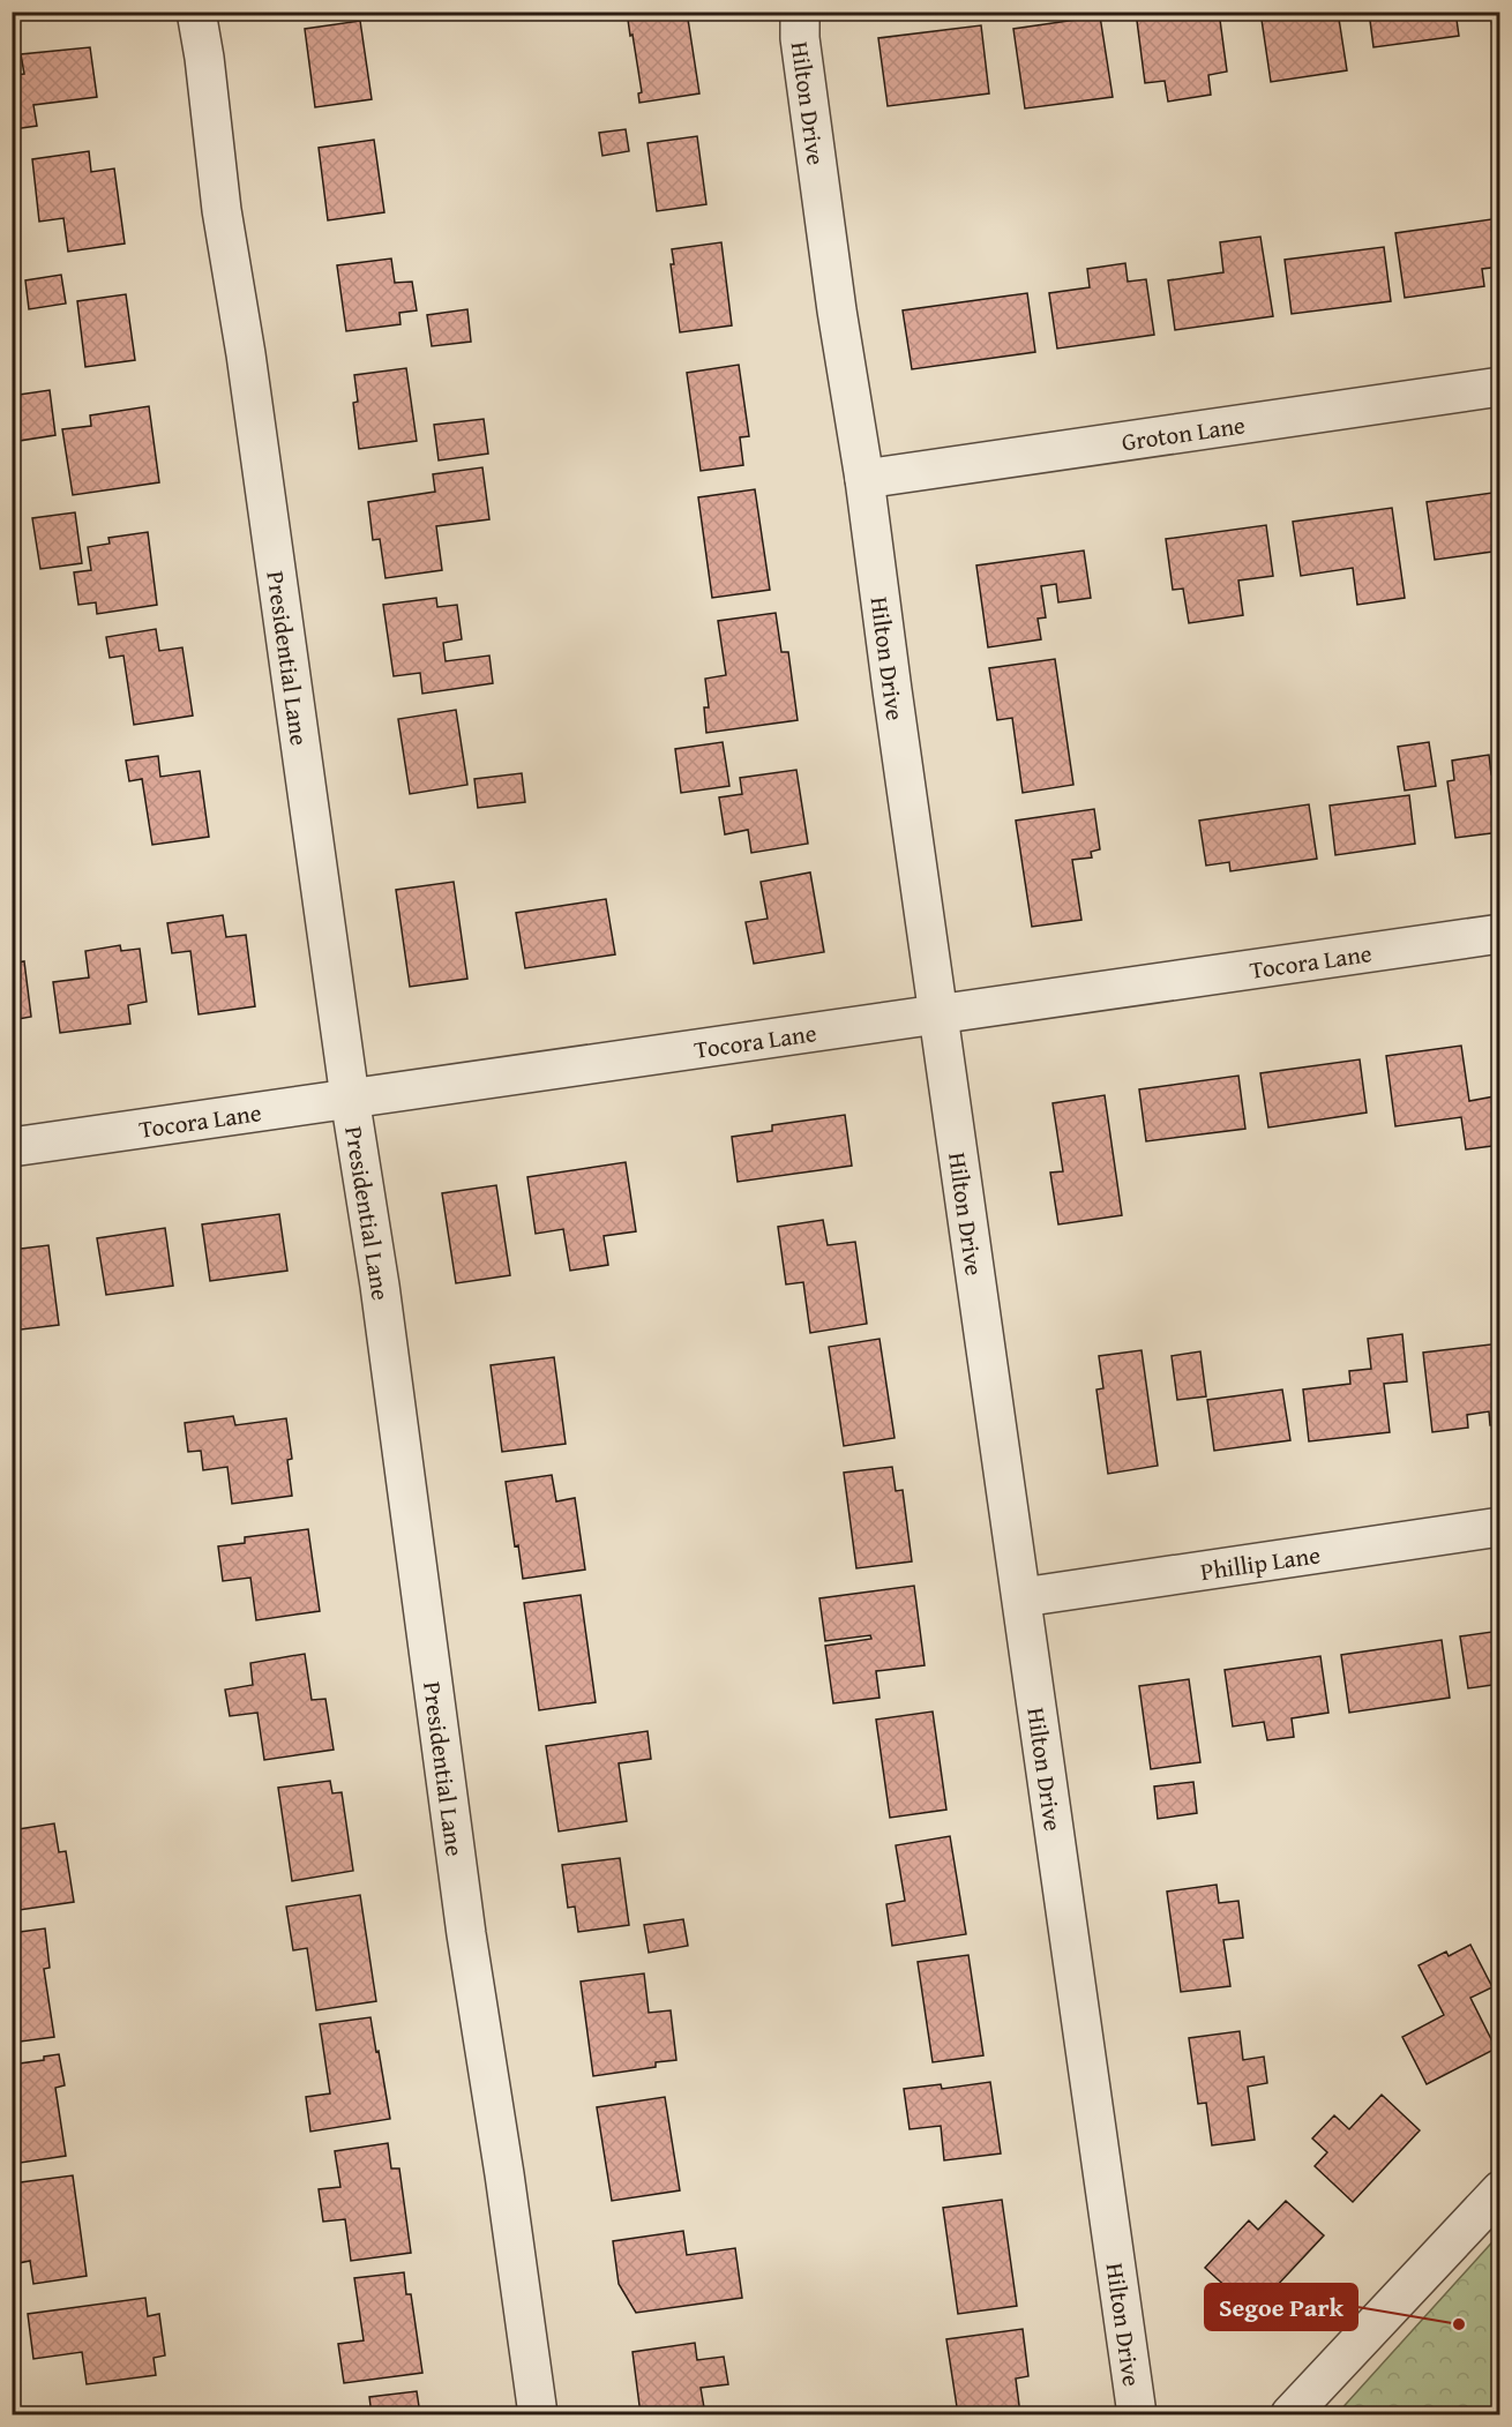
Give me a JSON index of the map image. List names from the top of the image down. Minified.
{"streets":{"street":["Hilton Drive","Groton Lane","Presidential Lane","Tocora Lane","Phillip Lane"]},"crossings":[["Hilton Drive","Groton Lane"],["Hilton Drive","Tocora Lane"],["Hilton Drive","Phillip Lane"],["Presidential Lane","Tocora Lane"]],"places":["Segoe Park"]}
